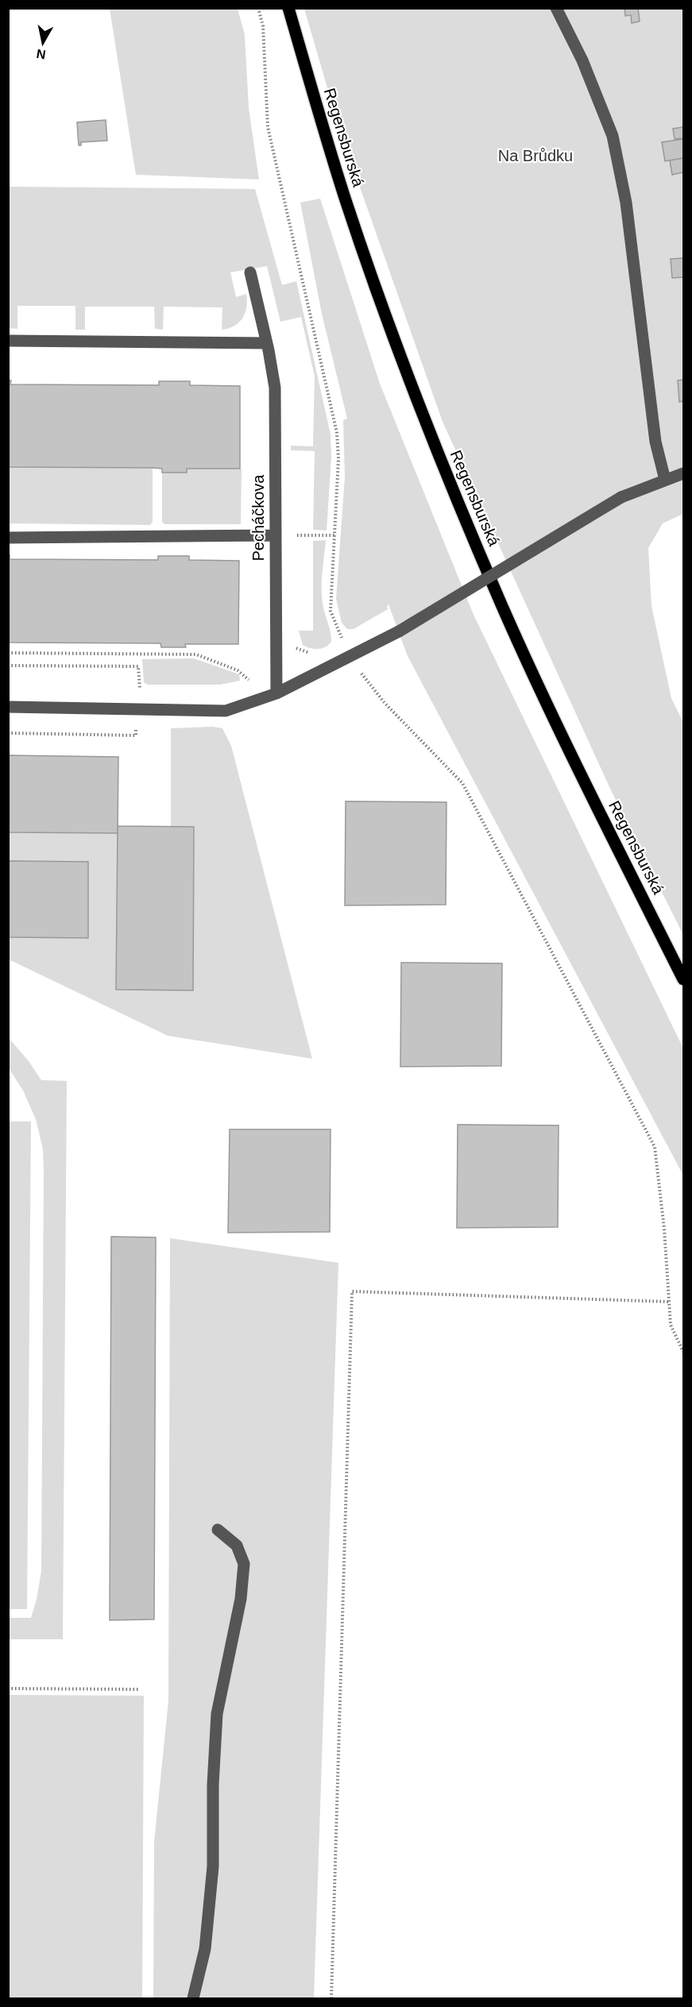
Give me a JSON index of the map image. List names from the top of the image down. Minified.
{"streets":{"main road":["Regensburská"],"street":["Pecháčkova"]},"parks":["Na Brůdku"],"north":"bottom"}
